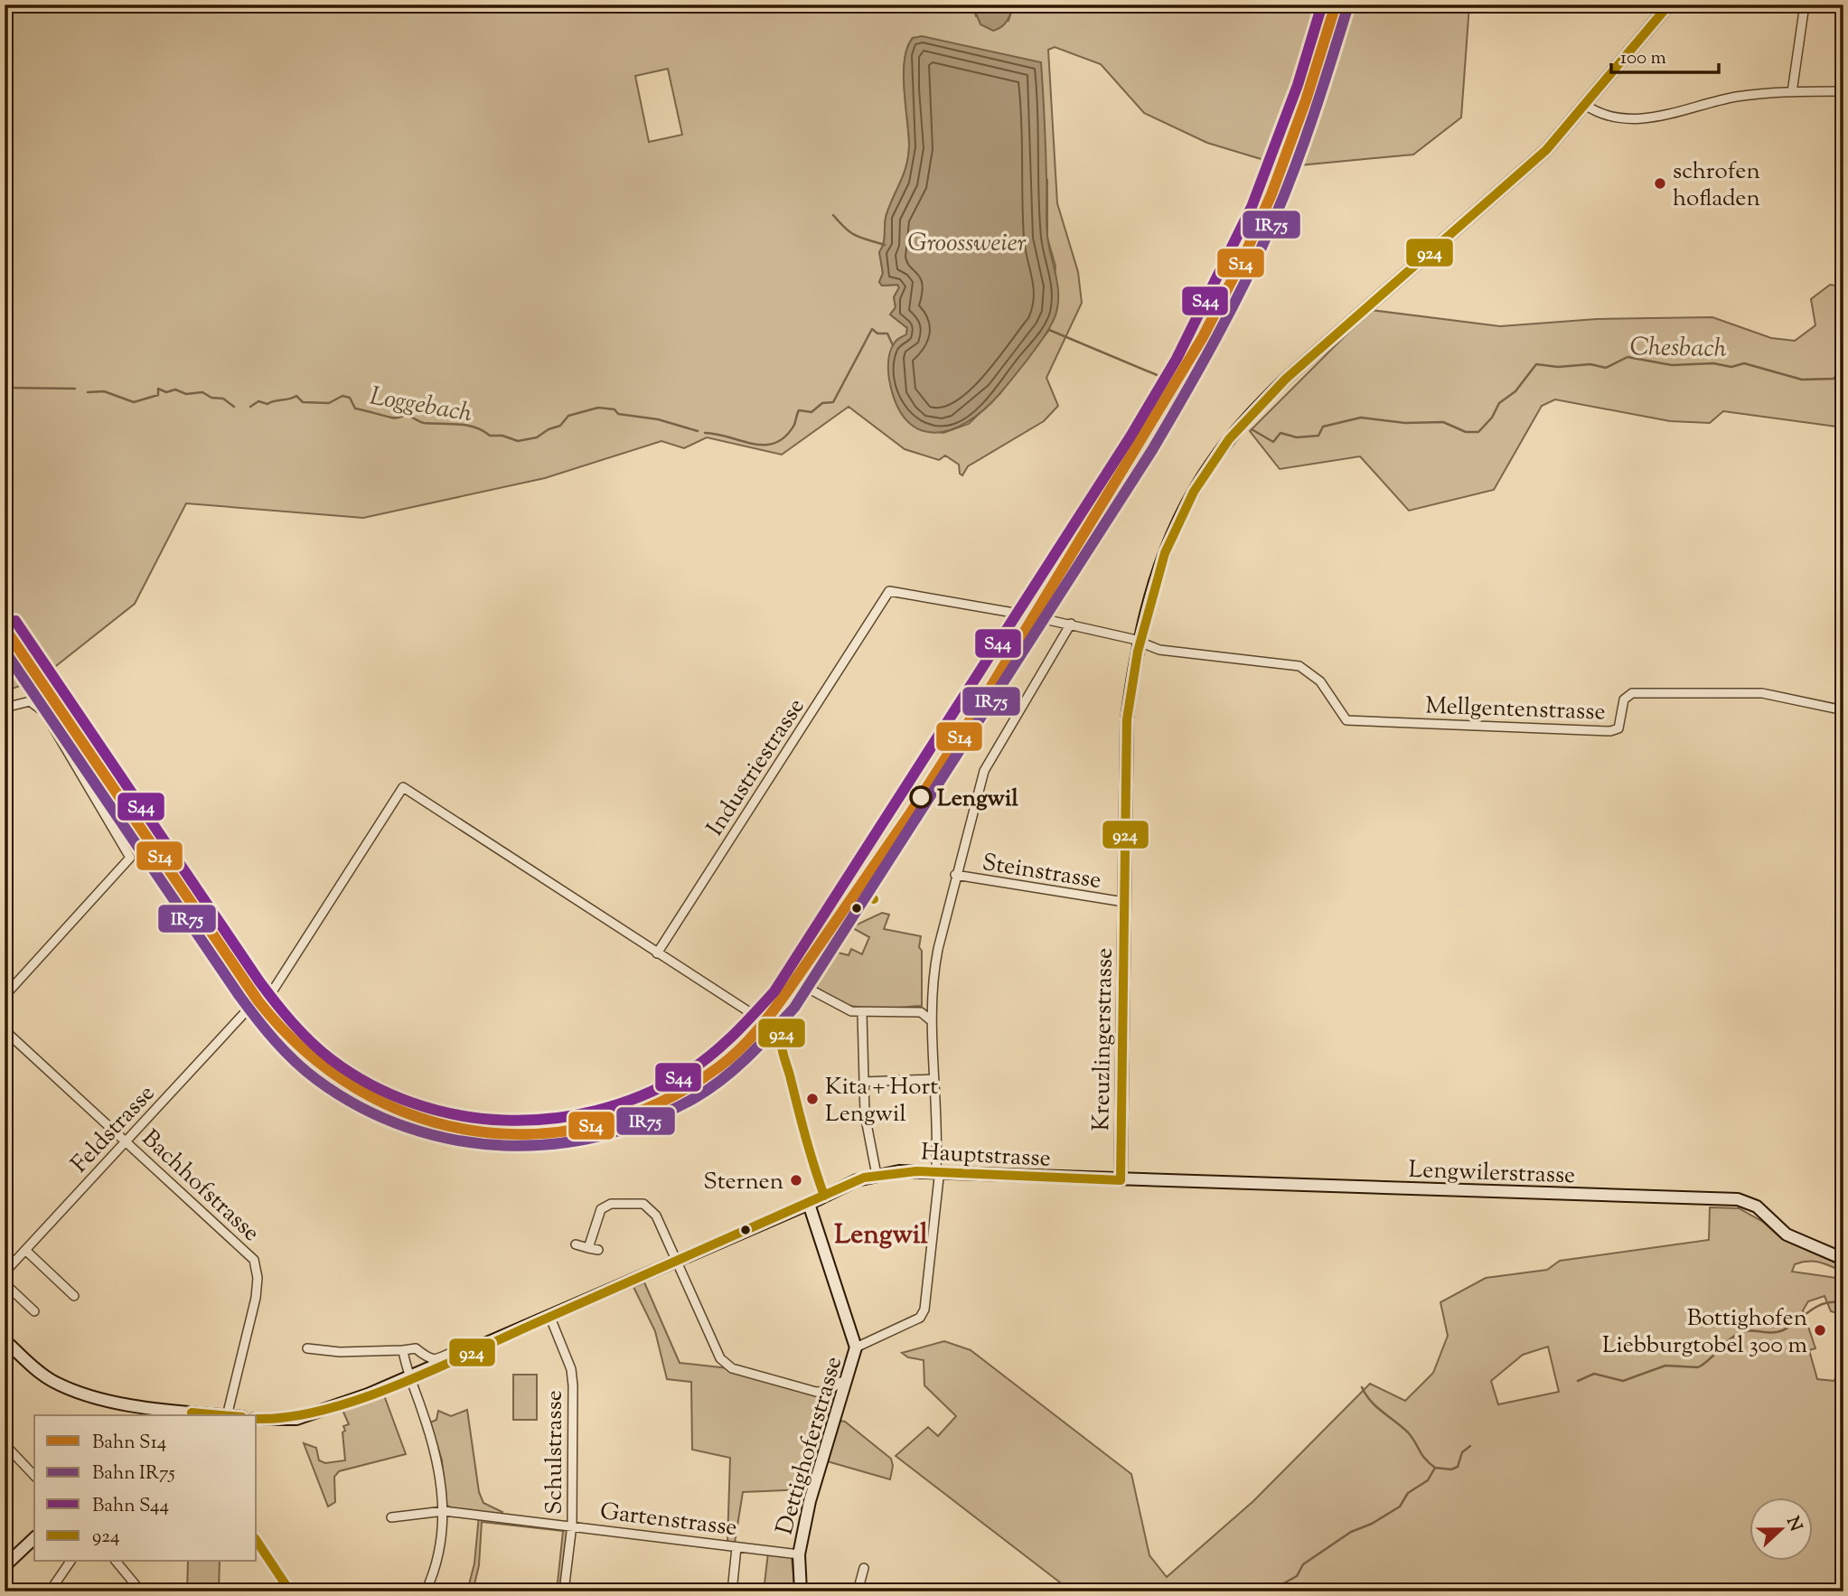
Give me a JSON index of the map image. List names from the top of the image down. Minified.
{"streets":{"street":["Mellgentenstrasse","Industriestrasse","Steinstrasse","Kreuzlingerstrasse","Feldstrasse","Hauptstrasse","Lengwilerstrasse","Bachhofstrasse","Dettighoferstrasse","Schulstrasse","Gartenstrasse"]},"crossings":[["Mellgentenstrasse","Kreuzlingerstrasse"],["Industriestrasse","Feldstrasse"],["Steinstrasse","Kreuzlingerstrasse"],["Steinstrasse","Hauptstrasse"],["Steinstrasse","Dettighoferstrasse"],["Kreuzlingerstrasse","Hauptstrasse"],["Kreuzlingerstrasse","Lengwilerstrasse"],["Feldstrasse","Bachhofstrasse"],["Hauptstrasse","Lengwilerstrasse"],["Hauptstrasse","Dettighoferstrasse"],["Hauptstrasse","Schulstrasse"],["Dettighoferstrasse","Gartenstrasse"],["Schulstrasse","Gartenstrasse"]],"districts":["Lengwil"],"water":["Groossweier","Chesbach","Loggebach"],"places":["schrofen hofladen","Lengwil","Kita + Hort Lengwil","Sternen","Bottighofen Liebburgtobel 300 m"],"lines":["rail line S14","rail line S44","transit line 924","rail line IR75"],"legend":["Bahn S14","Bahn IR75","Bahn S44","924"],"scale_bar":"100 m","north":"right"}
